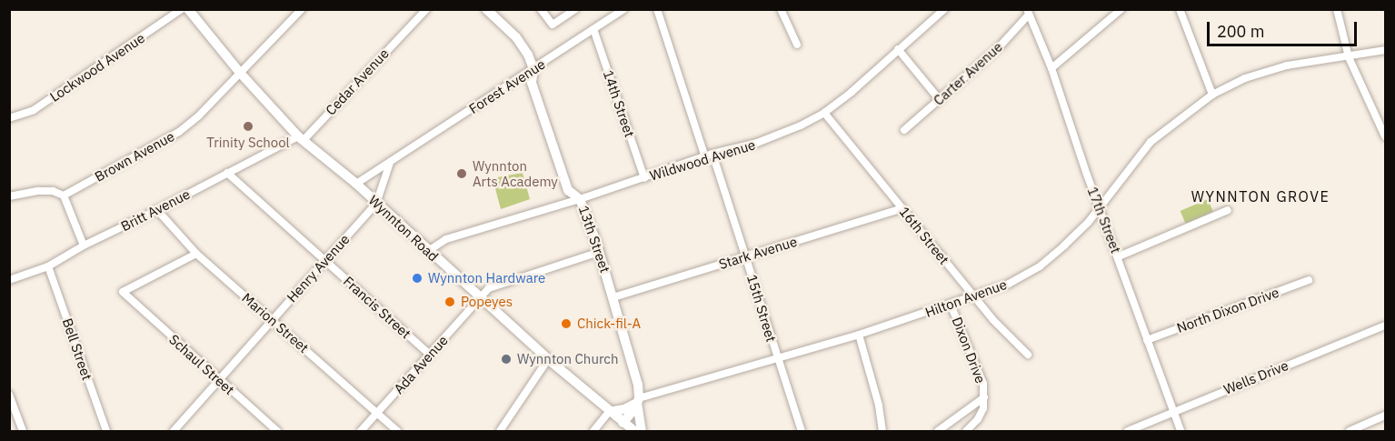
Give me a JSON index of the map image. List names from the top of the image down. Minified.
{"streets":{"main road":["Wynnton Road","13th Street"],"street":["Lockwood Avenue","Carter Avenue","Cedar Avenue","Forest Avenue","14th Street","Brown Avenue","Wildwood Avenue","Britt Avenue","17th Street","16th Street","Stark Avenue","Henry Avenue","Hilton Avenue","Francis Street","15th Street","North Dixon Drive","Marion Street","Bell Street","Dixon Drive","Schaul Street","Ada Avenue","Wells Drive"]},"crossings":[["Carter Avenue","17th Street"],["Cedar Avenue","Britt Avenue"],["Cedar Avenue","Wynnton Road"],["Forest Avenue","14th Street"],["Forest Avenue","Wynnton Road"],["Forest Avenue","13th Street"],["14th Street","Wildwood Avenue"],["Brown Avenue","Wynnton Road"],["Wildwood Avenue","Wynnton Road"],["Wildwood Avenue","16th Street"],["Wildwood Avenue","13th Street"],["Wildwood Avenue","15th Street"],["Britt Avenue","Wynnton Road"],["Britt Avenue","Francis Street"],["Britt Avenue","Marion Street"],["Britt Avenue","Bell Street"],["17th Street","Hilton Avenue"],["17th Street","North Dixon Drive"],["17th Street","Wells Drive"],["Wynnton Road","Henry Avenue"],["Wynnton Road","Ada Avenue"],["16th Street","Stark Avenue"],["16th Street","Hilton Avenue"],["13th Street","Stark Avenue"],["13th Street","Hilton Avenue"],["Stark Avenue","15th Street"],["Henry Avenue","Francis Street"],["Henry Avenue","Marion Street"],["Henry Avenue","Schaul Street"],["Hilton Avenue","15th Street"],["Hilton Avenue","Dixon Drive"],["Francis Street","Ada Avenue"],["Marion Street","Schaul Street"],["Marion Street","Ada Avenue"]],"districts":["WYNNTON GROVE"],"places":["Trinity School","Wynnton Arts Academy","Wynnton Hardware","Popeyes","Chick-fil-A","Wynnton Church"],"scale_bar":"200 m"}
